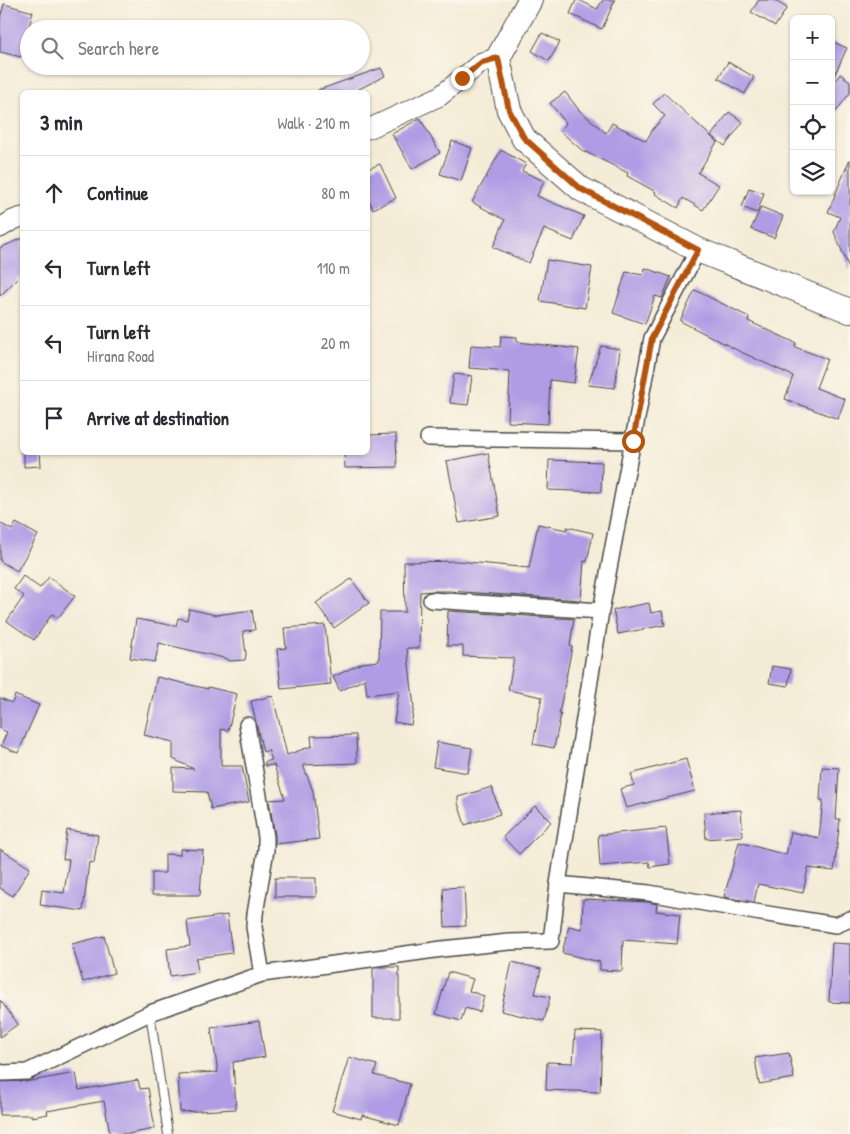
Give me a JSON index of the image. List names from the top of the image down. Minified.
{"page":{"map_buttons":["+","−"],"search":"Search here","heading":["3 min","Walk · 210 m"],"list":[["Continue","80 m"],["Turn left","110 m"],["Turn left","Hirana Road","20 m"],"Arrive at destination"]}}
